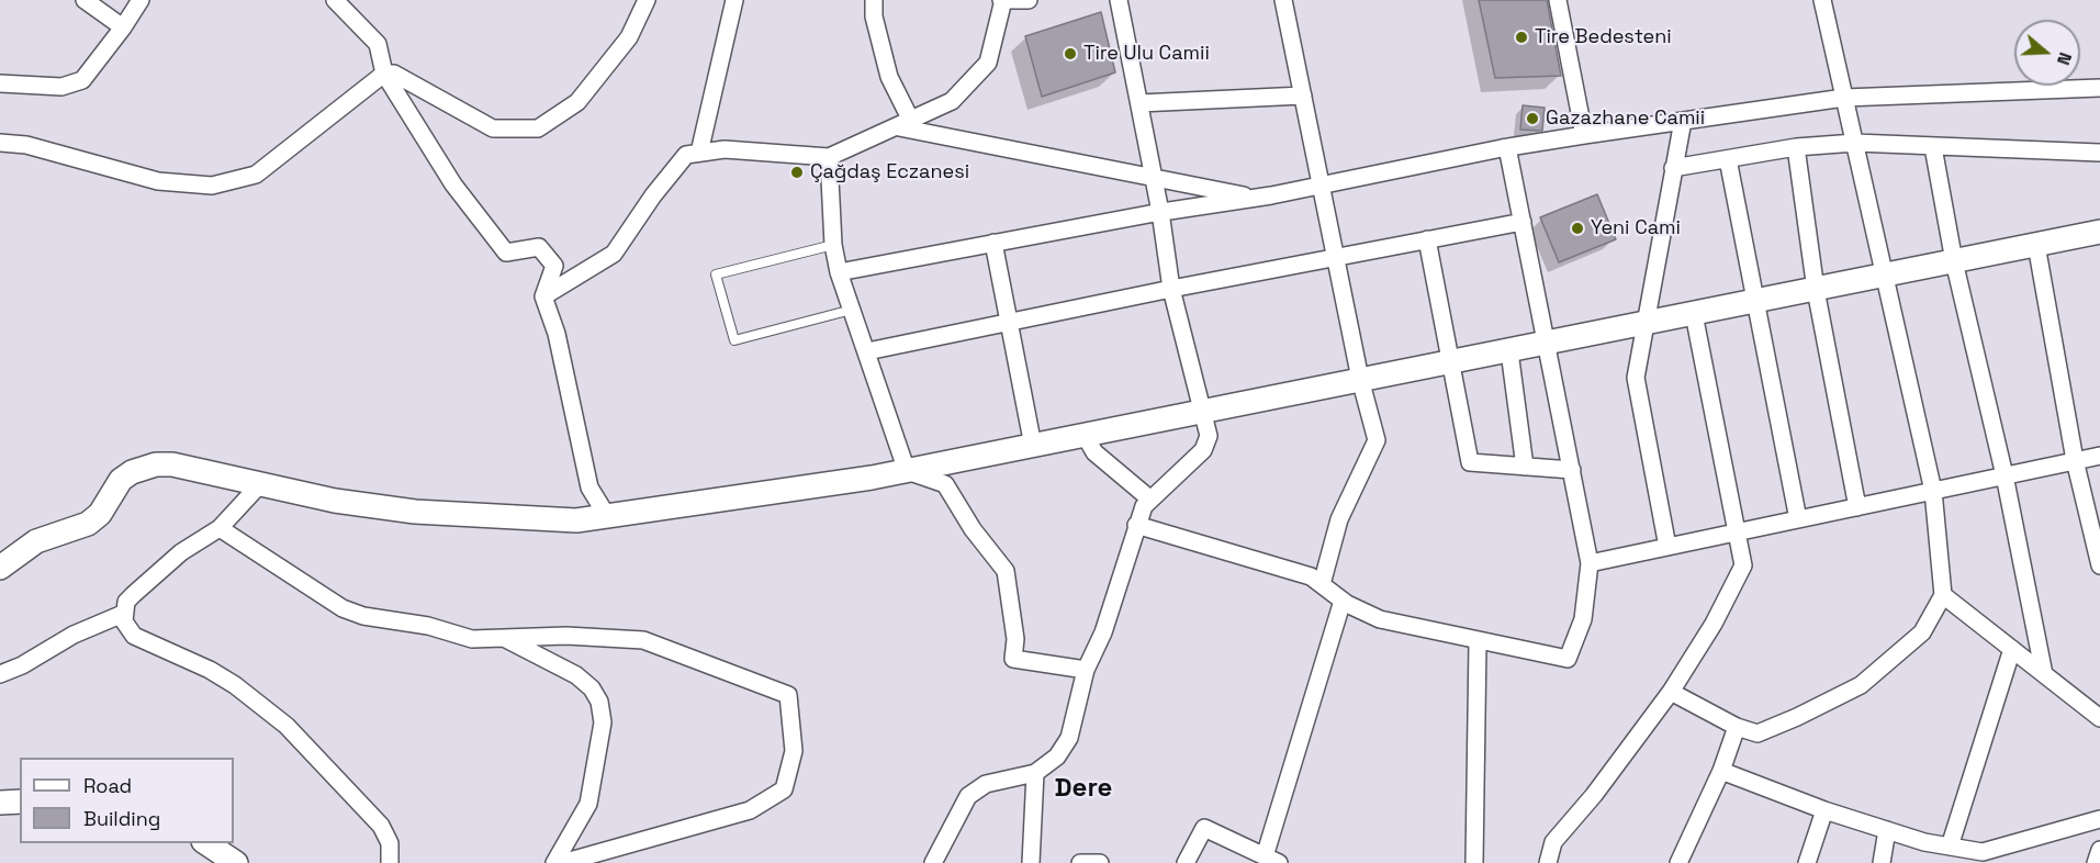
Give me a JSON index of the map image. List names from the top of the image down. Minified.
{"districts":["Dere"],"places":["Tire Bedesteni","Tire Ulu Camii","Gazazhane Camii","Çağdaş Eczanesi","Yeni Cami"],"legend":["Road","Building"],"north":"right"}
